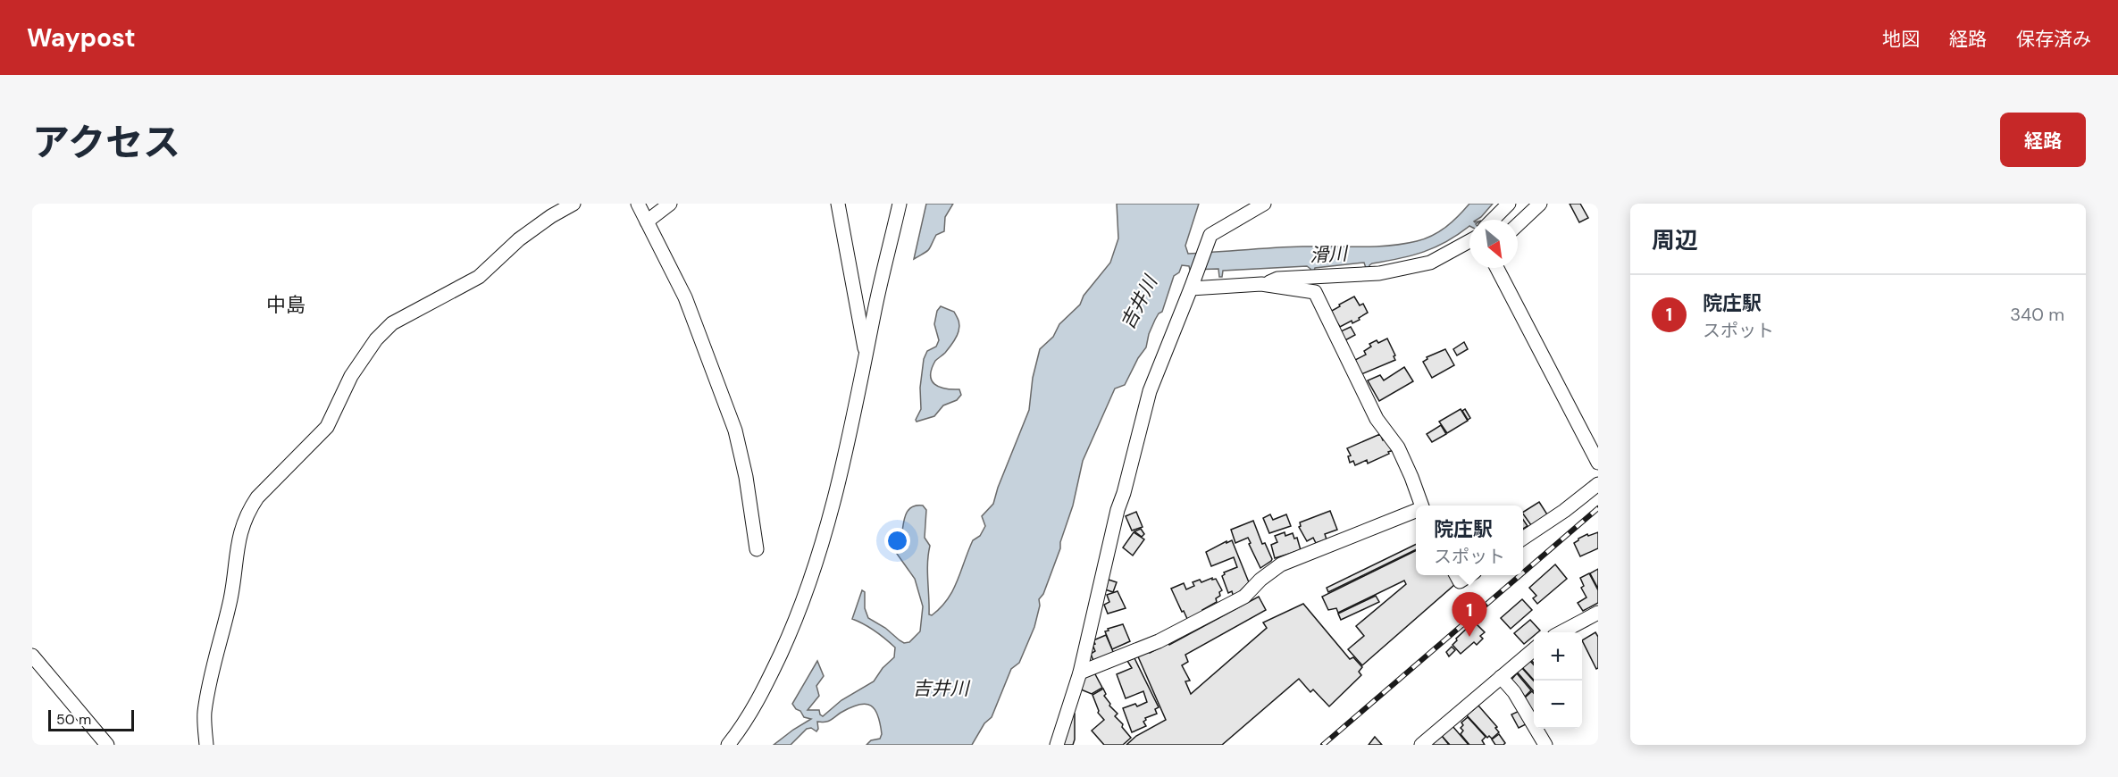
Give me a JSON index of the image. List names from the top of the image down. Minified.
{"districts":["中島"],"water":["滑川","吉井川"],"scale_bar":"50 m","north":"bottom right","page":{"header":"Waypost","nav":["地図","経路","保存済み"],"title":"アクセス","buttons":"経路","heading":"周辺","list":[{"mark":"1","name":"院庄駅","note":"スポット","value":"340 m"}],"popup":["院庄駅","スポット"],"pins":"1","map_buttons":["+","−"],"scale":"50 m"}}
